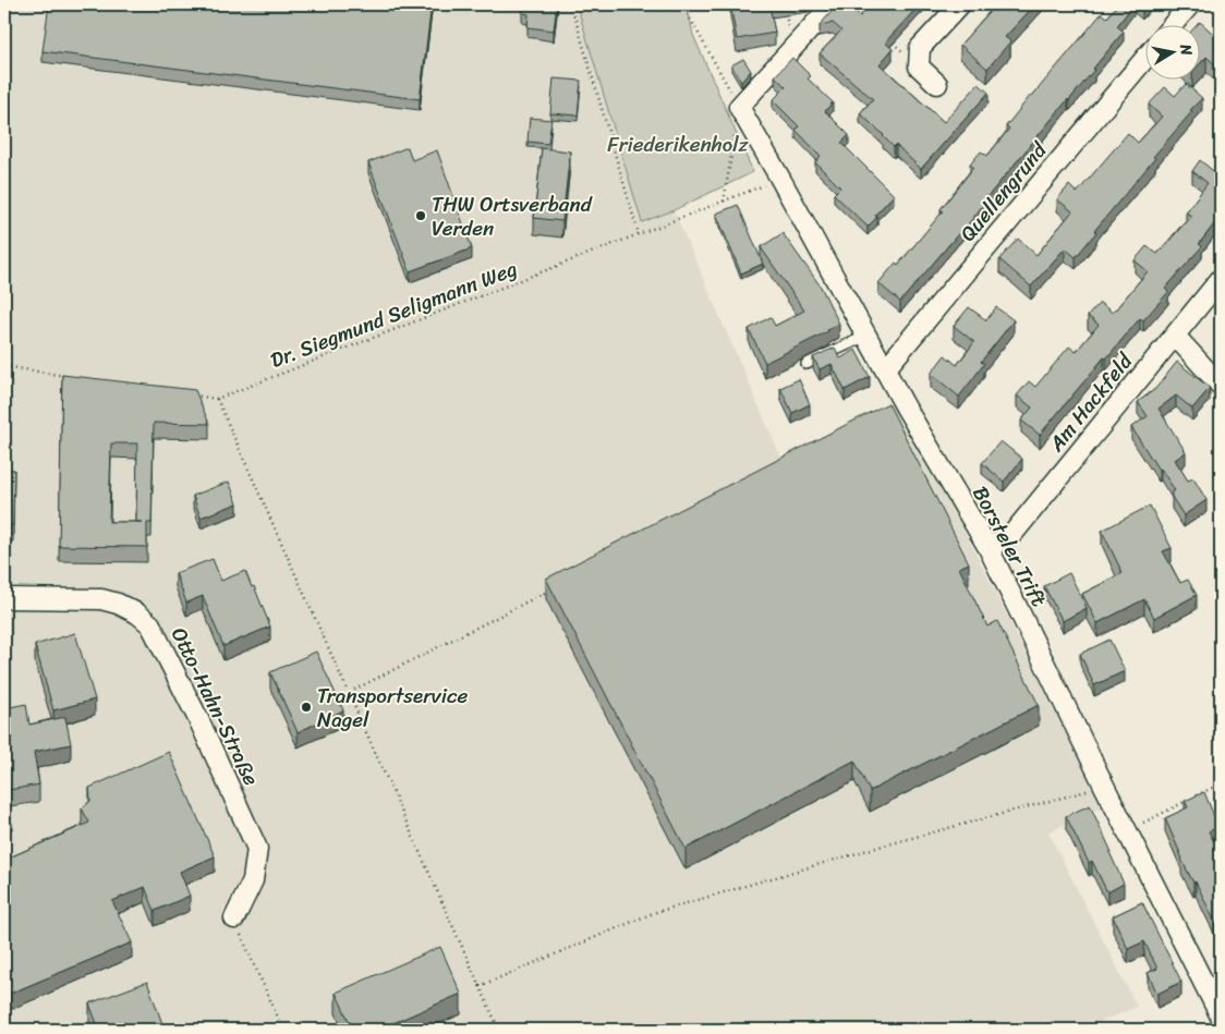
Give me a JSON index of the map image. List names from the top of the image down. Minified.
{"streets":{"street":["Quellengrund","Am Hackfeld","Borsteler Trift","Otto-Hahn-Straße"],"path":["Dr. Siegmund Seligmann Weg"]},"crossings":[["Quellengrund","Borsteler Trift"],["Dr. Siegmund Seligmann Weg","Borsteler Trift"],["Am Hackfeld","Borsteler Trift"]],"parks":["Friederikenholz"],"places":["THW Ortsverband Verden","Transportservice Nagel"],"north":"right"}
